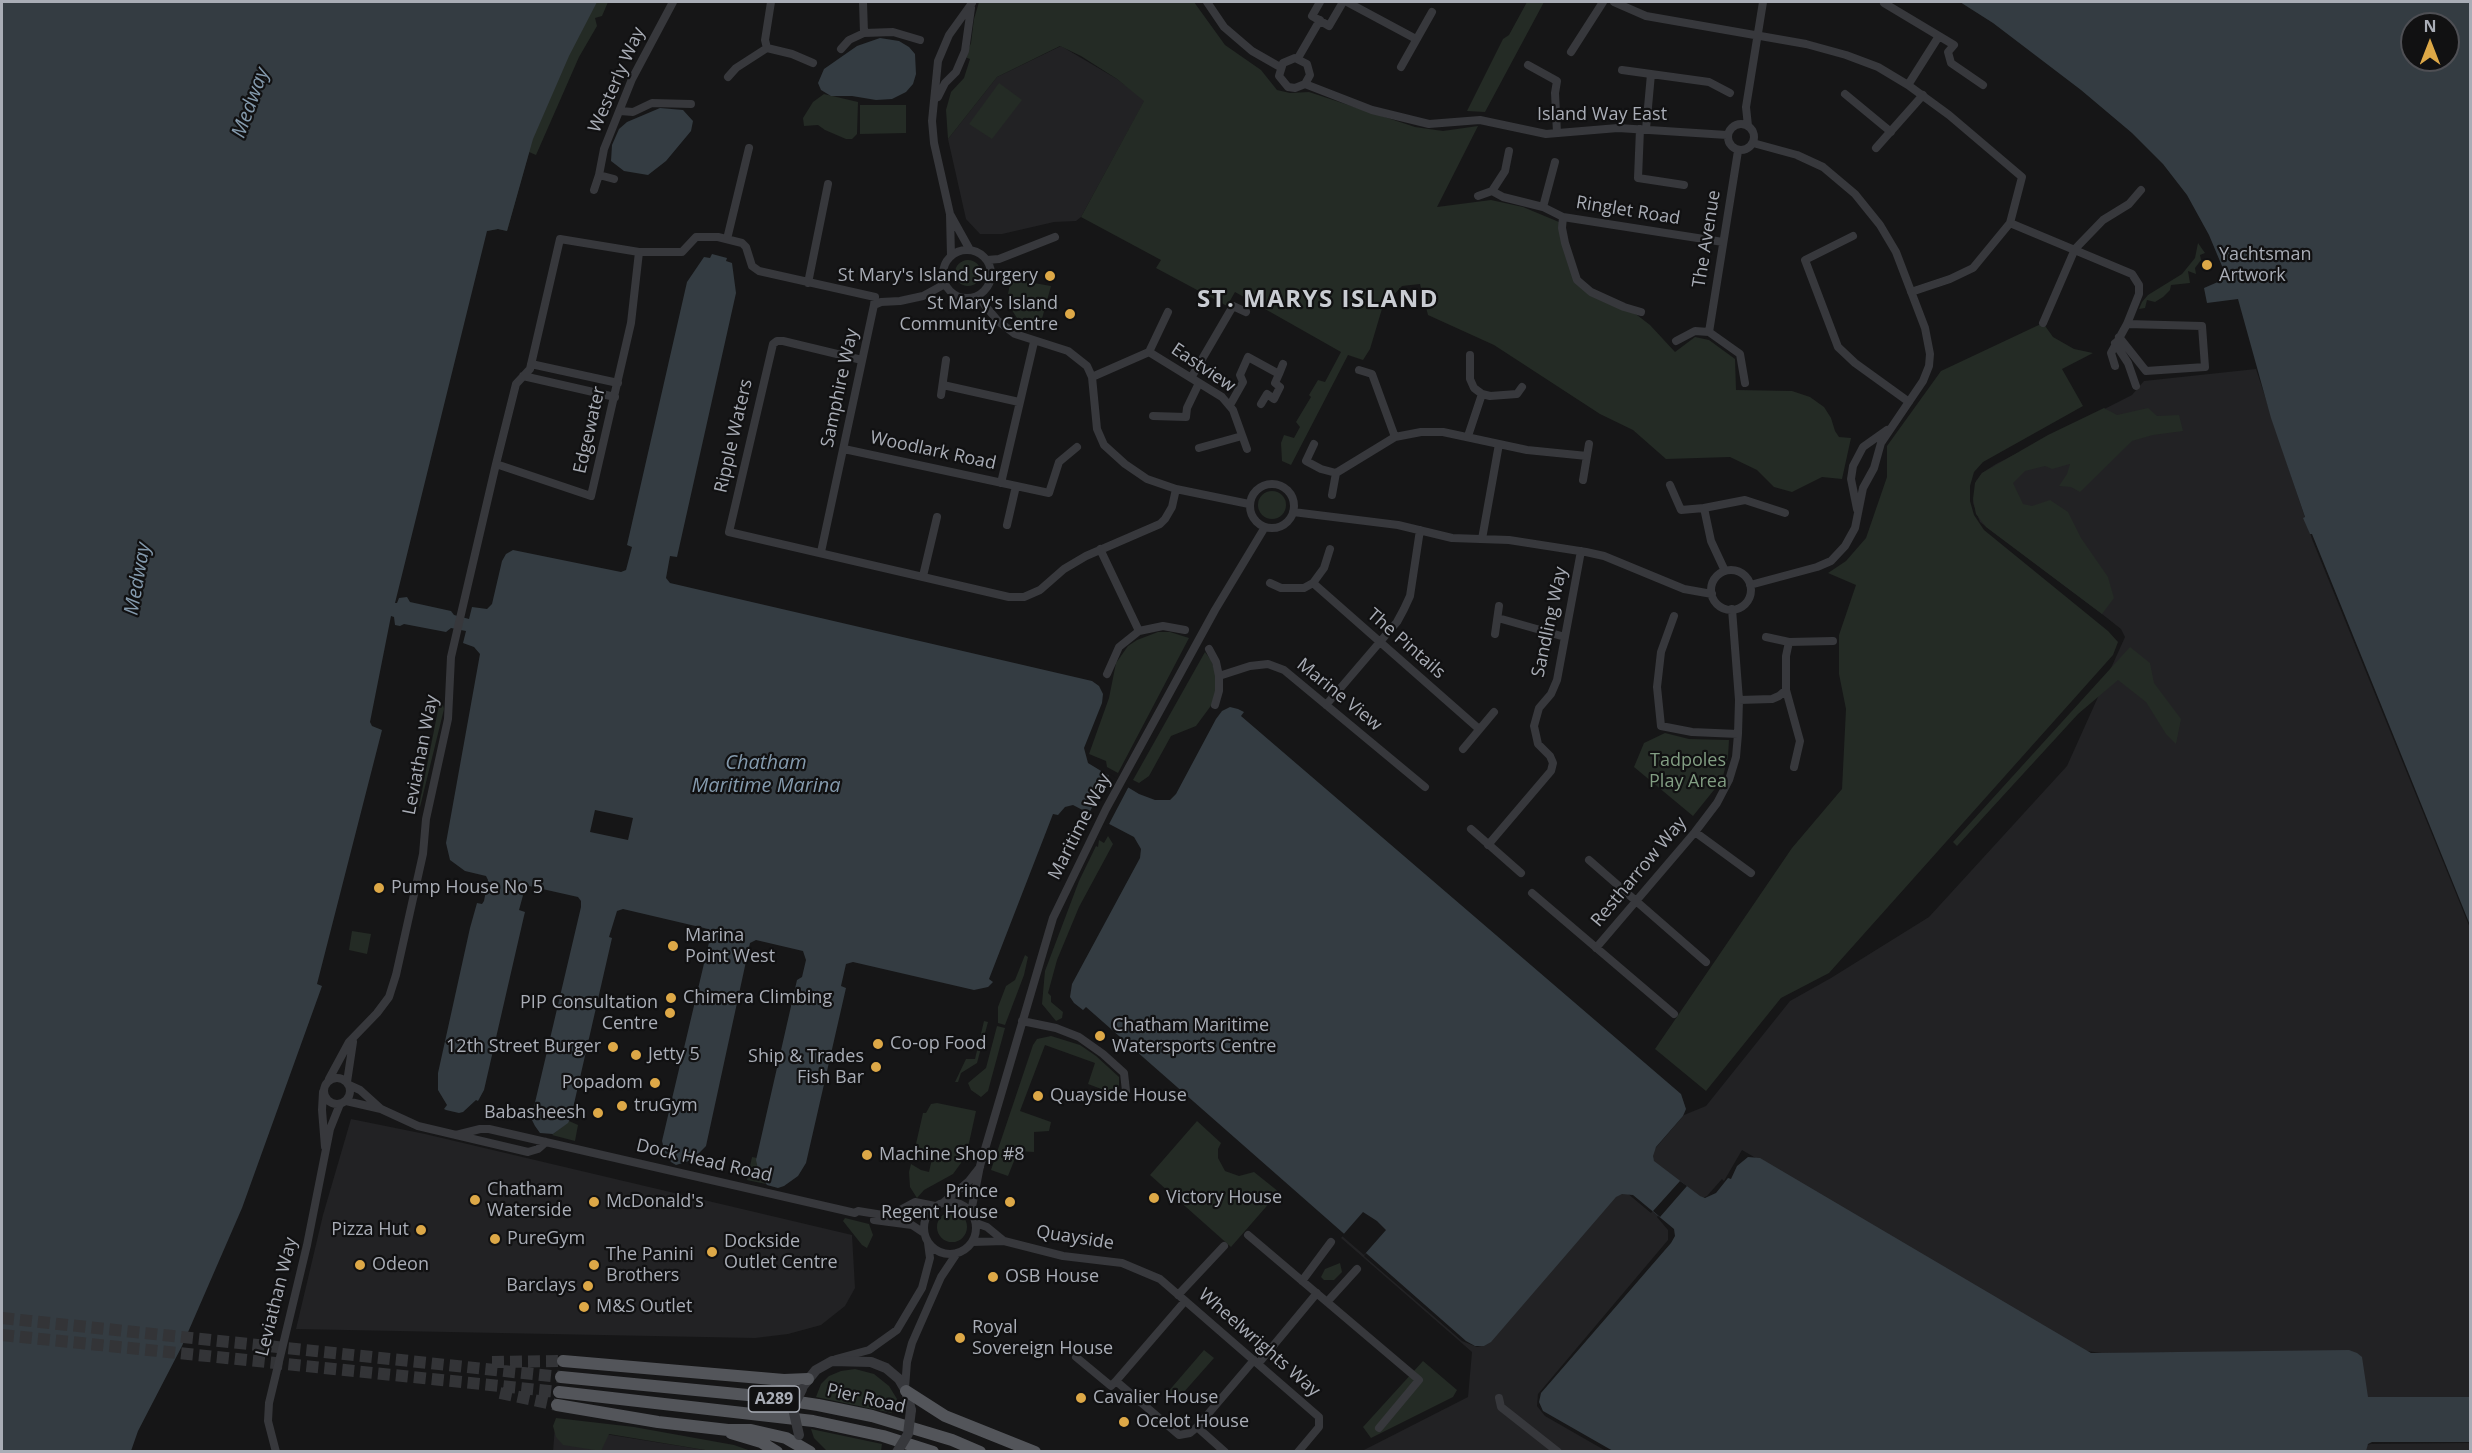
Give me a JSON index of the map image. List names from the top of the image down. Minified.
{"streets":{"main road":["A289","Pier Road"],"street":["Westerly Way","Island Way East","Ringlet Road","The Avenue","Eastview","Samphire Way","Edgewater","Ripple Waters","Woodlark Road","Sandling Way","The Pintails","Marine View","Leviathan Way","Maritime Way","Restharrow Way","Dock Head Road","Quayside","Wheelwrights Way"]},"crossings":[["Island Way East","The Avenue"],["Ringlet Road","The Avenue"],["Samphire Way","Ripple Waters"],["Samphire Way","Woodlark Road"],["Edgewater","Leviathan Way"],["Leviathan Way","Dock Head Road"],["Maritime Way","Dock Head Road"],["Maritime Way","Quayside"],["Dock Head Road","Quayside"],["Quayside","Wheelwrights Way"]],"districts":["ST. MARYS ISLAND"],"water":["Medway","Chatham Maritime Marina"],"parks":["Tadpoles Play Area"],"places":["Yachtsman Artwork","St Mary's Island Surgery","St Mary's Island Community Centre","Pump House No 5","Marina Point West","Chimera Climbing","PIP Consultation Centre","Chatham Maritime Watersports Centre","Co-op Food","12th Street Burger","Jetty 5","Ship & Trades Fish Bar","Popadom","Quayside House","truGym","Babasheesh","Machine Shop #8","Victory House","Chatham Waterside","McDonald's","Prince Regent House","Pizza Hut","PureGym","Dockside Outlet Centre","Odeon","The Panini Brothers","OSB House","Barclays","M&S Outlet","Royal Sovereign House","Cavalier House","Ocelot House"],"north":"top"}
